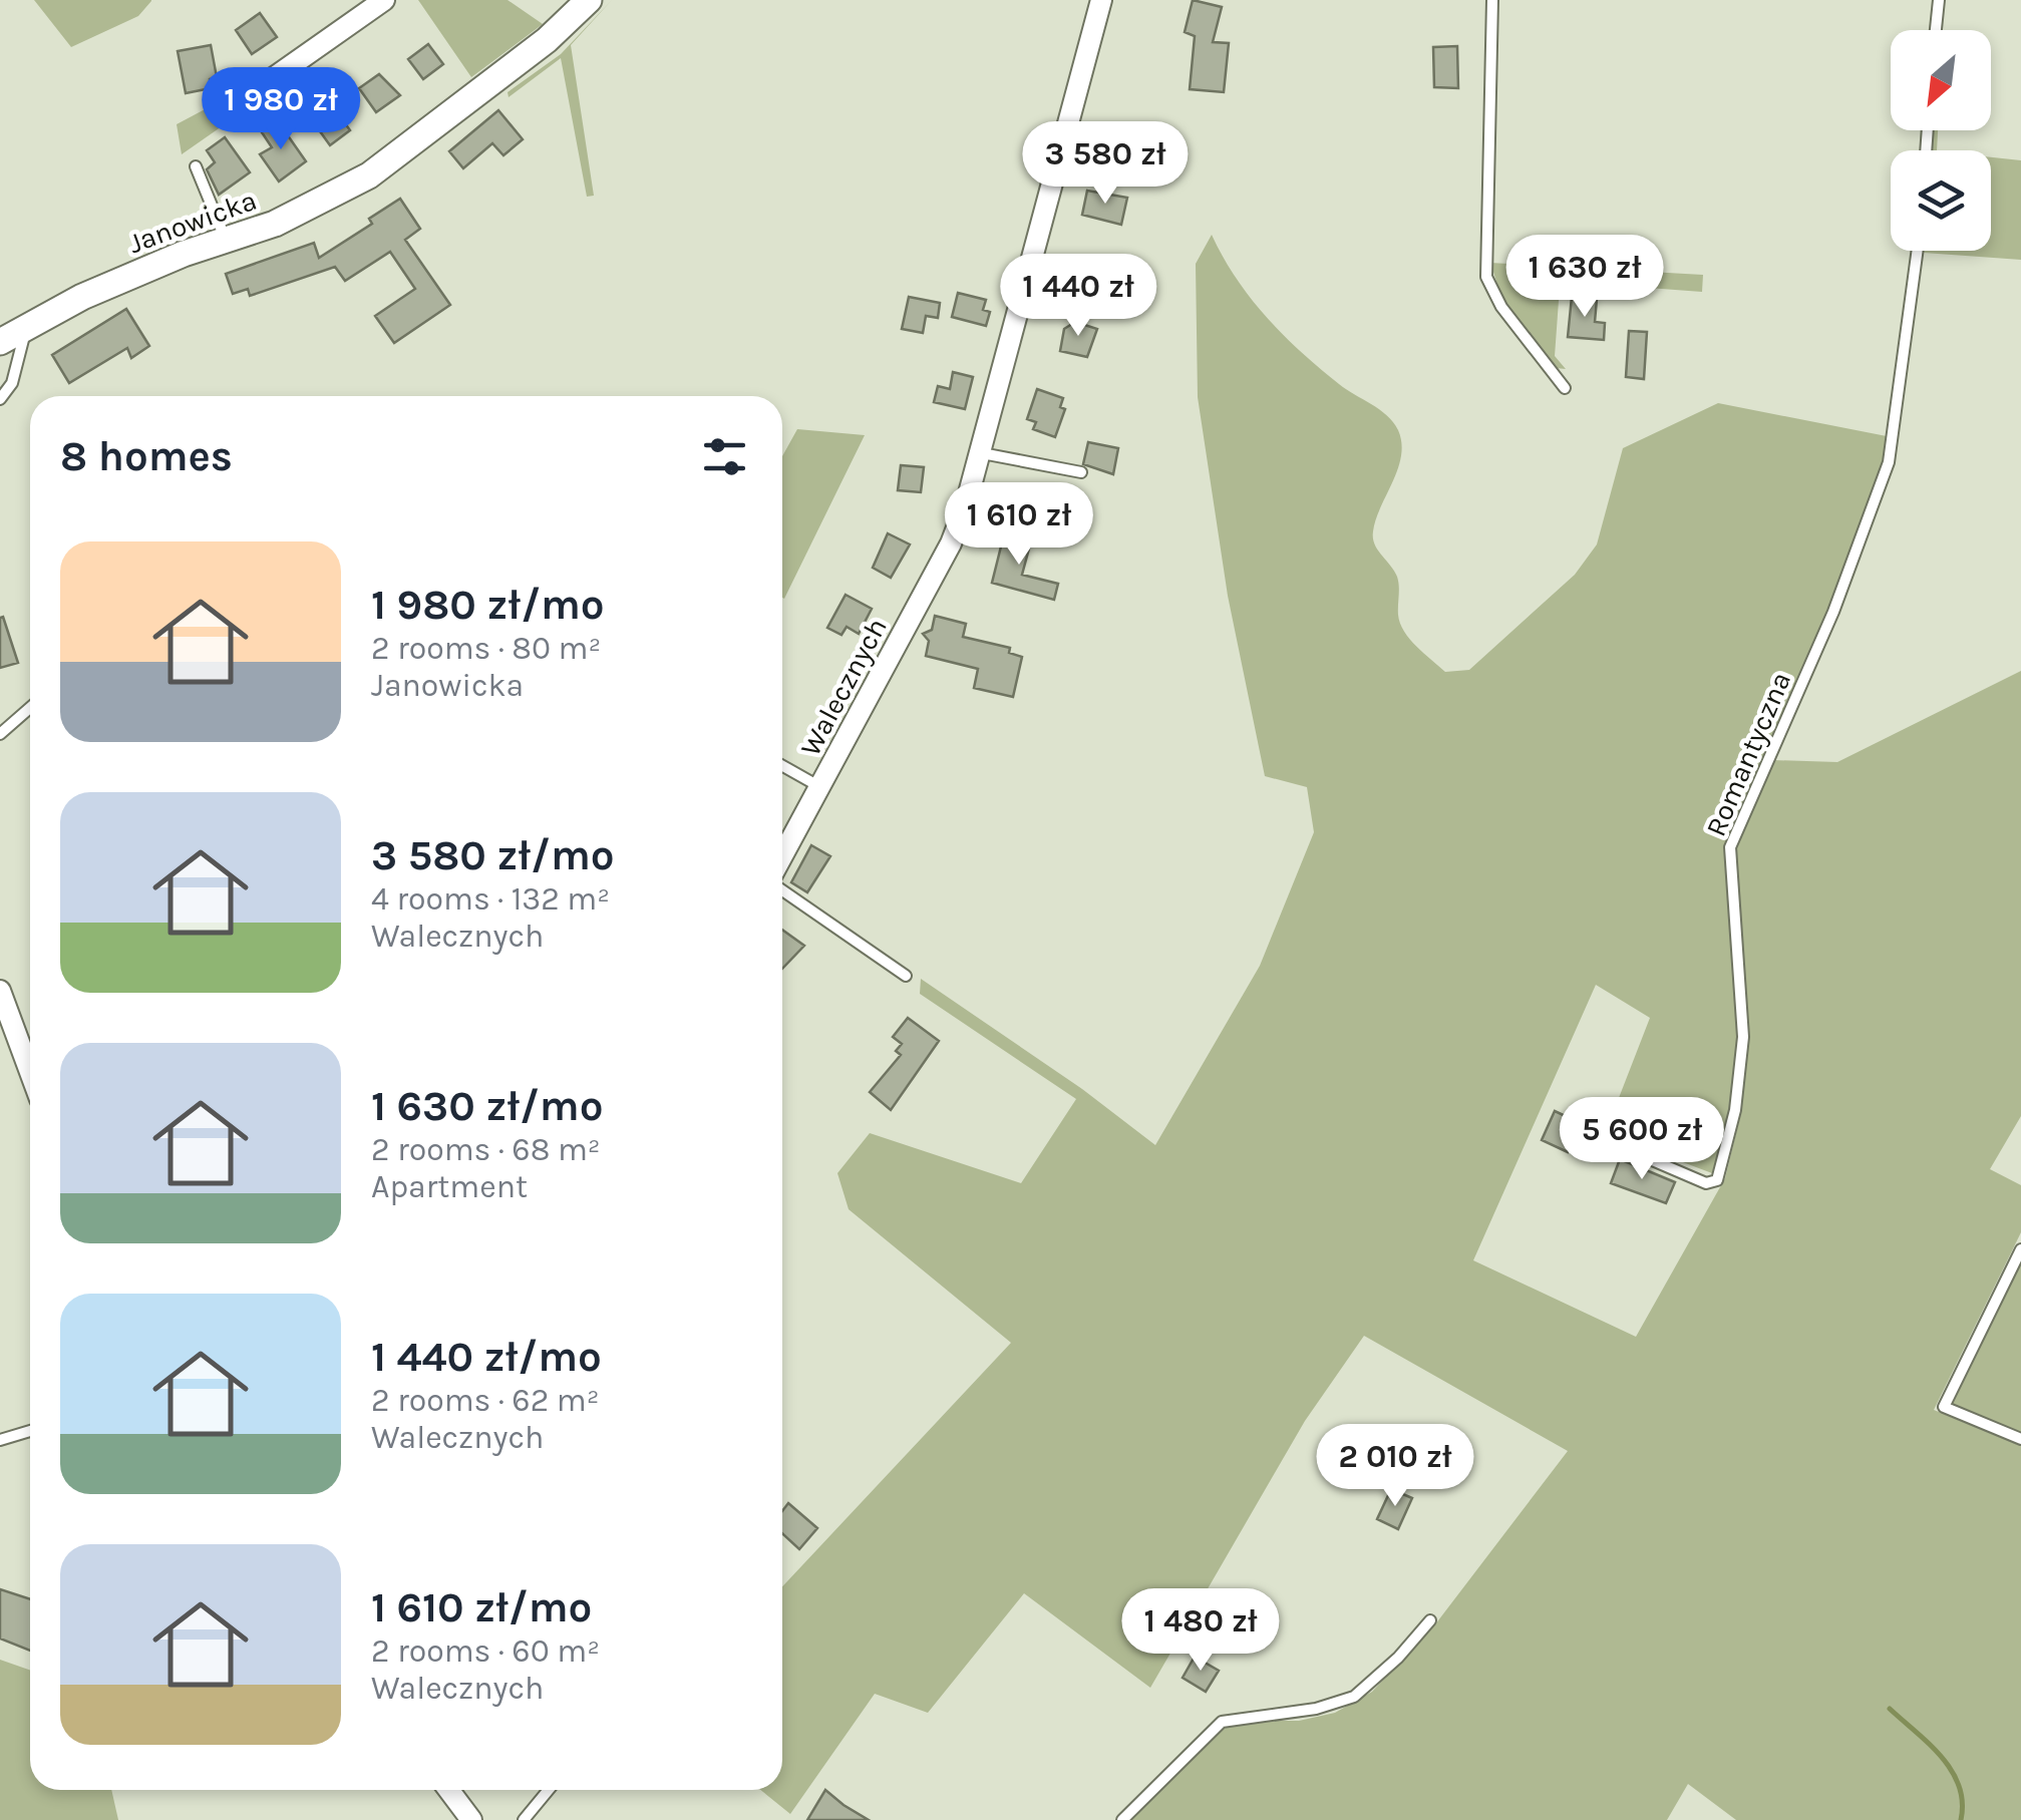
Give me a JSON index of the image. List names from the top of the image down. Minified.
{"streets":{"street":["Janowicka","Walecznych"],"lane":["Romantyczna"]},"north":"bottom left","page":{"price":["1 980 zł","3 580 zł","1 630 zł","1 440 zł","1 610 zł","5 600 zł","2 010 zł","1 480 zł"],"heading":"8 homes","list":[{"name":"1 980 zł/mo","note":"2 rooms · 80 m² · Janowicka"},{"name":"3 580 zł/mo","note":"4 rooms · 132 m² · Walecznych"},{"name":"1 630 zł/mo","note":"2 rooms · 68 m² · Apartment"},{"name":"1 440 zł/mo","note":"2 rooms · 62 m² · Walecznych"},{"name":"1 610 zł/mo","note":"2 rooms · 60 m² · Walecznych"}]}}
